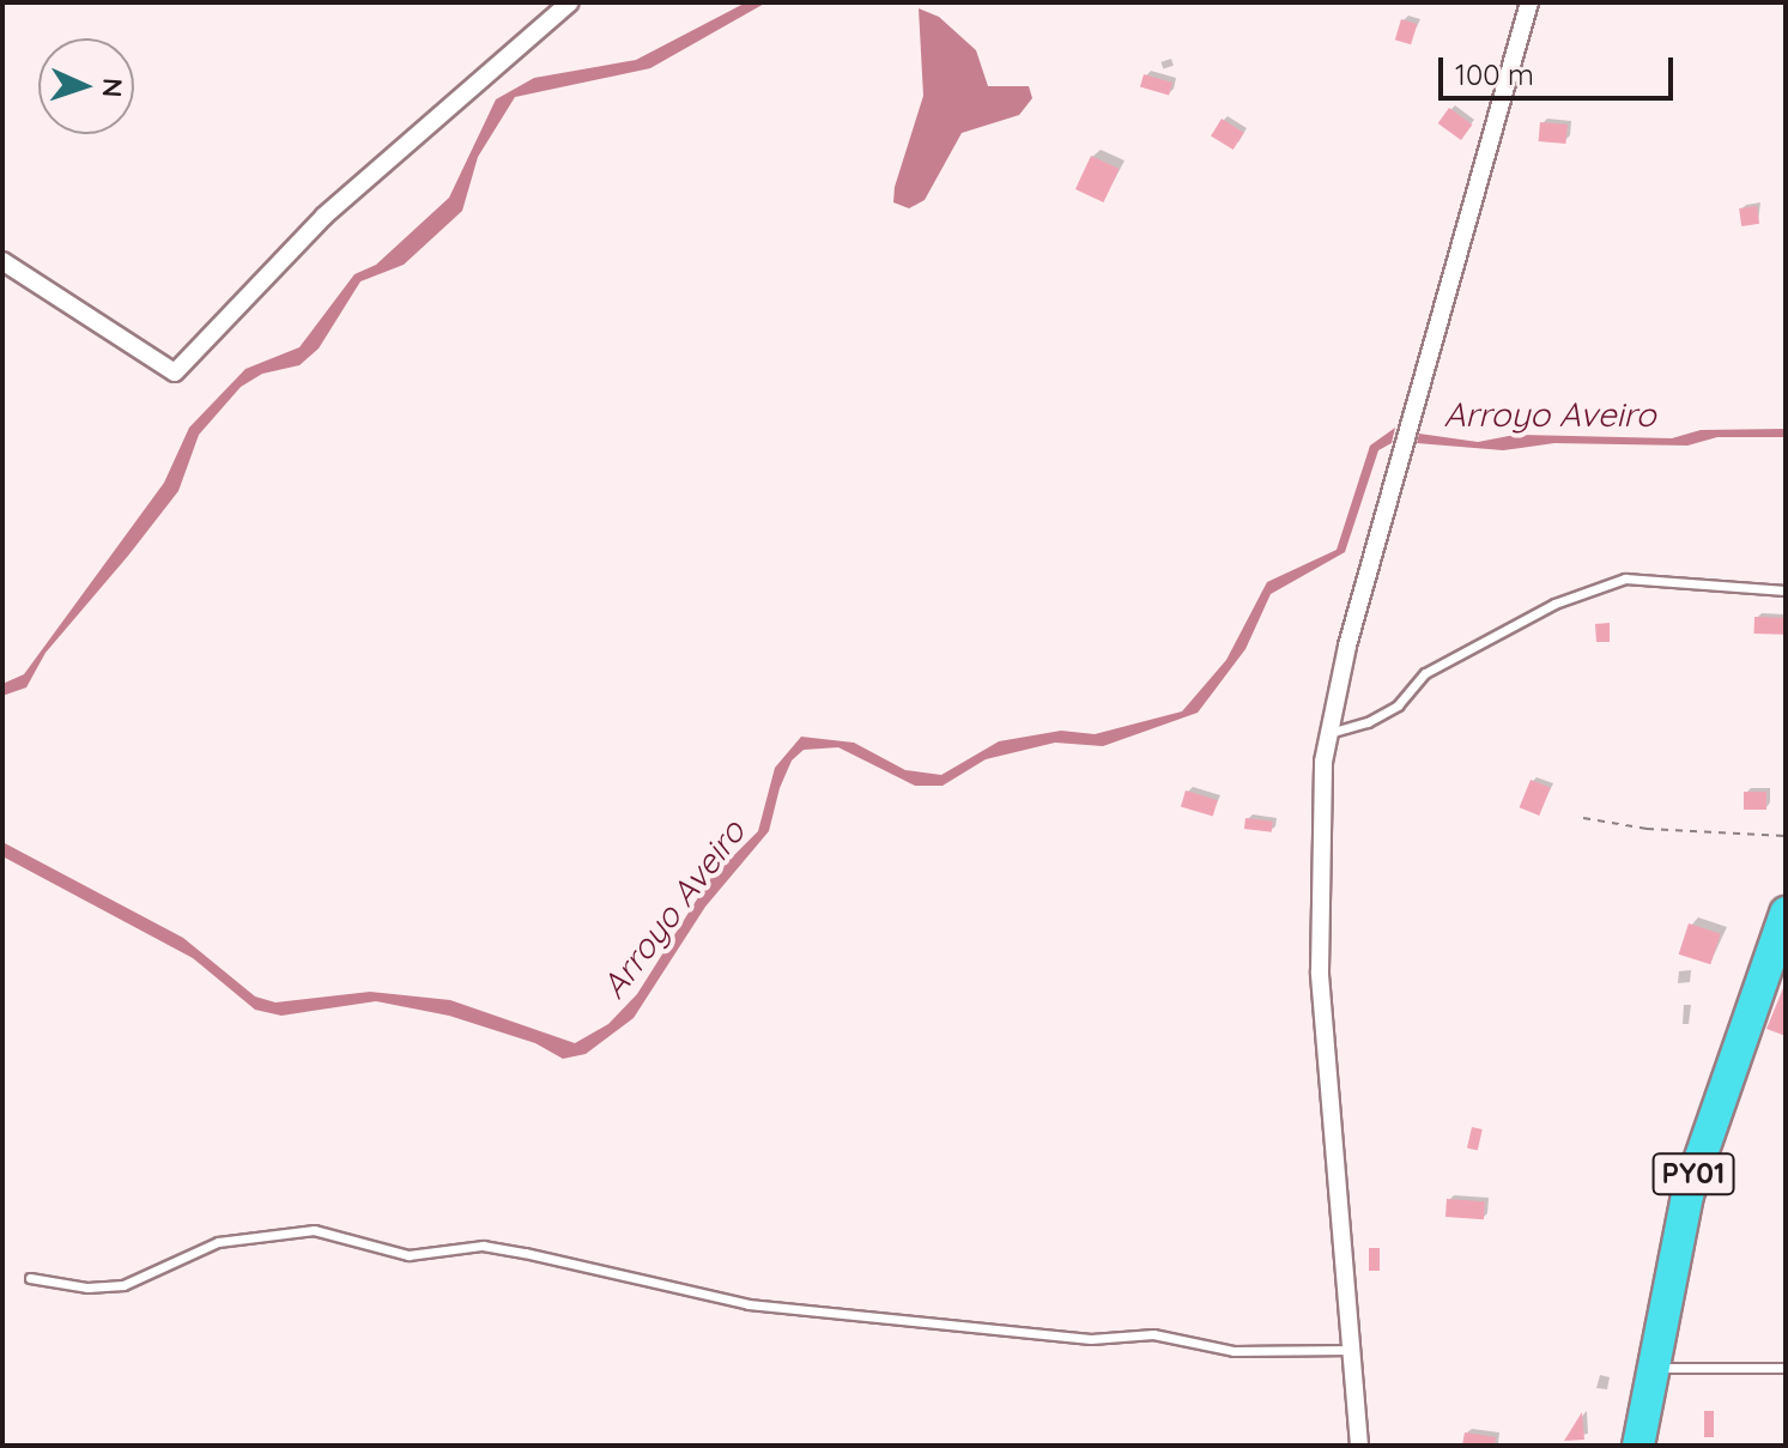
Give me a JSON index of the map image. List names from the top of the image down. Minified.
{"streets":{"highway":["PY01"]},"water":["Arroyo Aveiro"],"scale_bar":"100 m","north":"right"}
